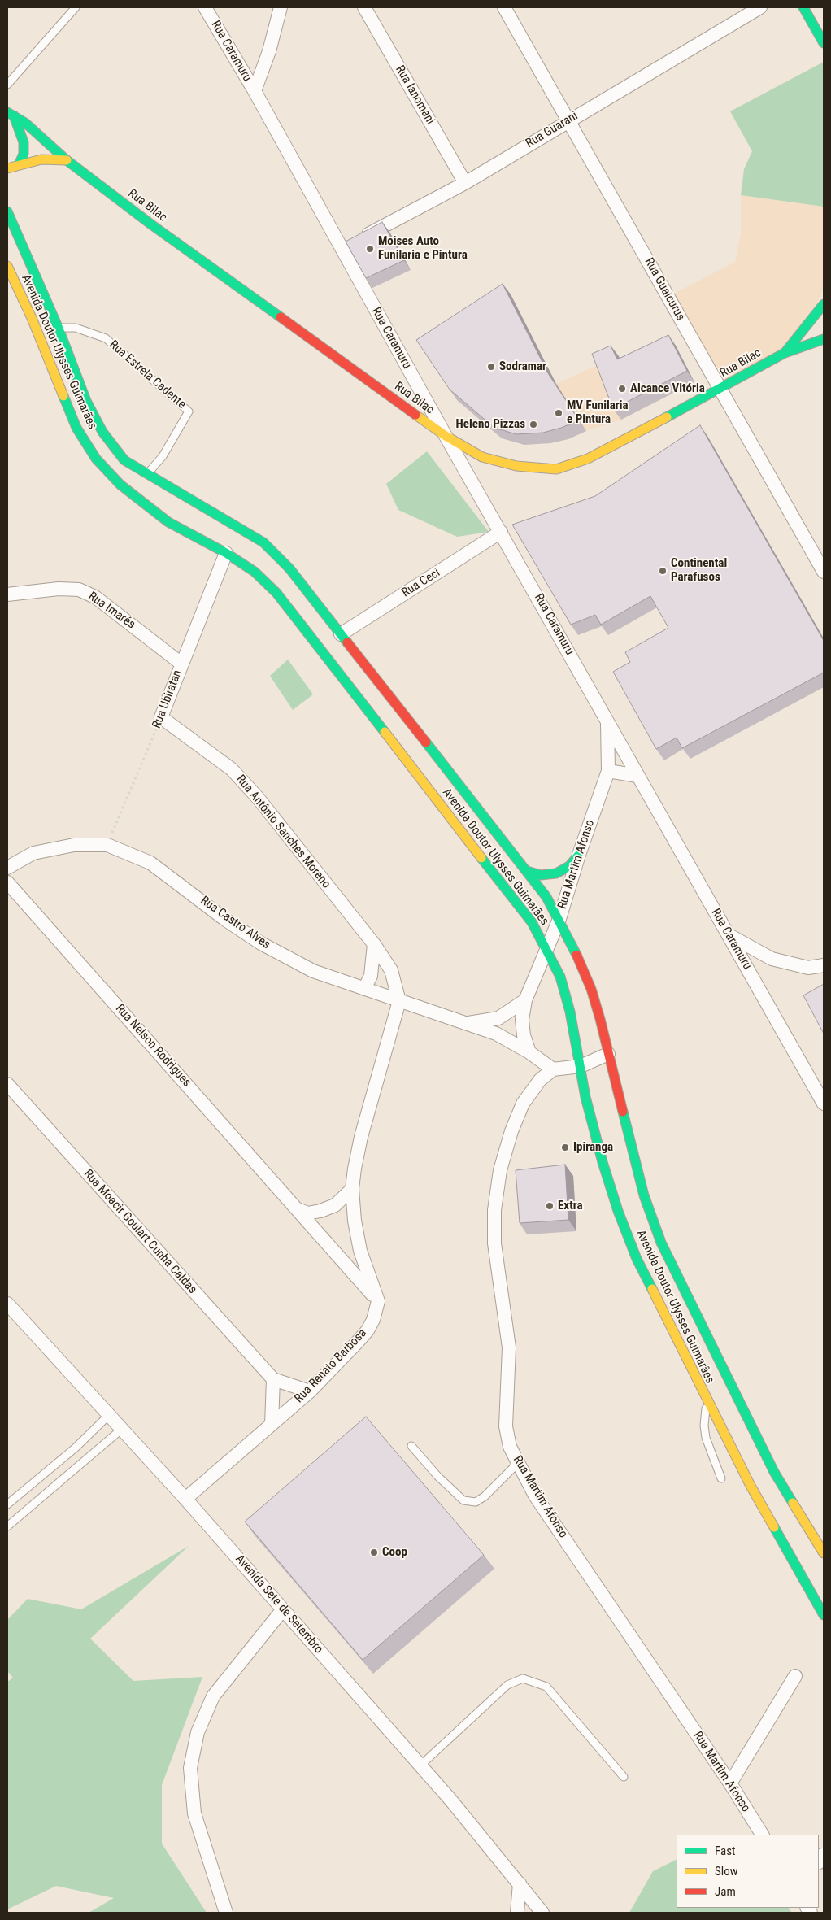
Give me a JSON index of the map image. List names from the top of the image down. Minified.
{"streets":{"main road":["Rua Bilac","Avenida Doutor Ulysses Guimarães"],"street":["Rua Caramuru","Rua Ianomani","Rua Guarani","Rua Guaicurus","Rua Ceci","Rua Imarés","Rua Ubiratan","Rua Antônio Sanches Moreno","Rua Martim Afonso","Rua Castro Alves","Rua Nelson Rodrigues","Rua Moacir Goulart Cunha Caldas","Rua Renato Barbosa","Avenida Sete de Setembro"],"lane":["Rua Estrela Cadente"]},"crossings":[["Rua Caramuru","Rua Guarani"],["Rua Caramuru","Rua Bilac"],["Rua Caramuru","Rua Ceci"],["Rua Caramuru","Rua Martim Afonso"],["Rua Ianomani","Rua Guarani"],["Rua Guarani","Rua Guaicurus"],["Rua Bilac","Rua Guaicurus"],["Avenida Doutor Ulysses Guimarães","Rua Estrela Cadente"],["Avenida Doutor Ulysses Guimarães","Rua Ceci"],["Avenida Doutor Ulysses Guimarães","Rua Ubiratan"],["Avenida Doutor Ulysses Guimarães","Rua Martim Afonso"],["Rua Imarés","Rua Ubiratan"],["Rua Ubiratan","Rua Antônio Sanches Moreno"],["Rua Ubiratan","Rua Castro Alves"],["Rua Antônio Sanches Moreno","Rua Castro Alves"],["Rua Martim Afonso","Rua Castro Alves"],["Rua Nelson Rodrigues","Rua Renato Barbosa"],["Rua Renato Barbosa","Avenida Sete de Setembro"]],"places":["Moises Auto Funilaria e Pintura","Sodramar","Alcance Vitória","MV Funilaria e Pintura","Heleno Pizzas","Continental Parafusos","Ipiranga","Extra","Coop"],"legend":["Fast","Slow","Jam"]}
